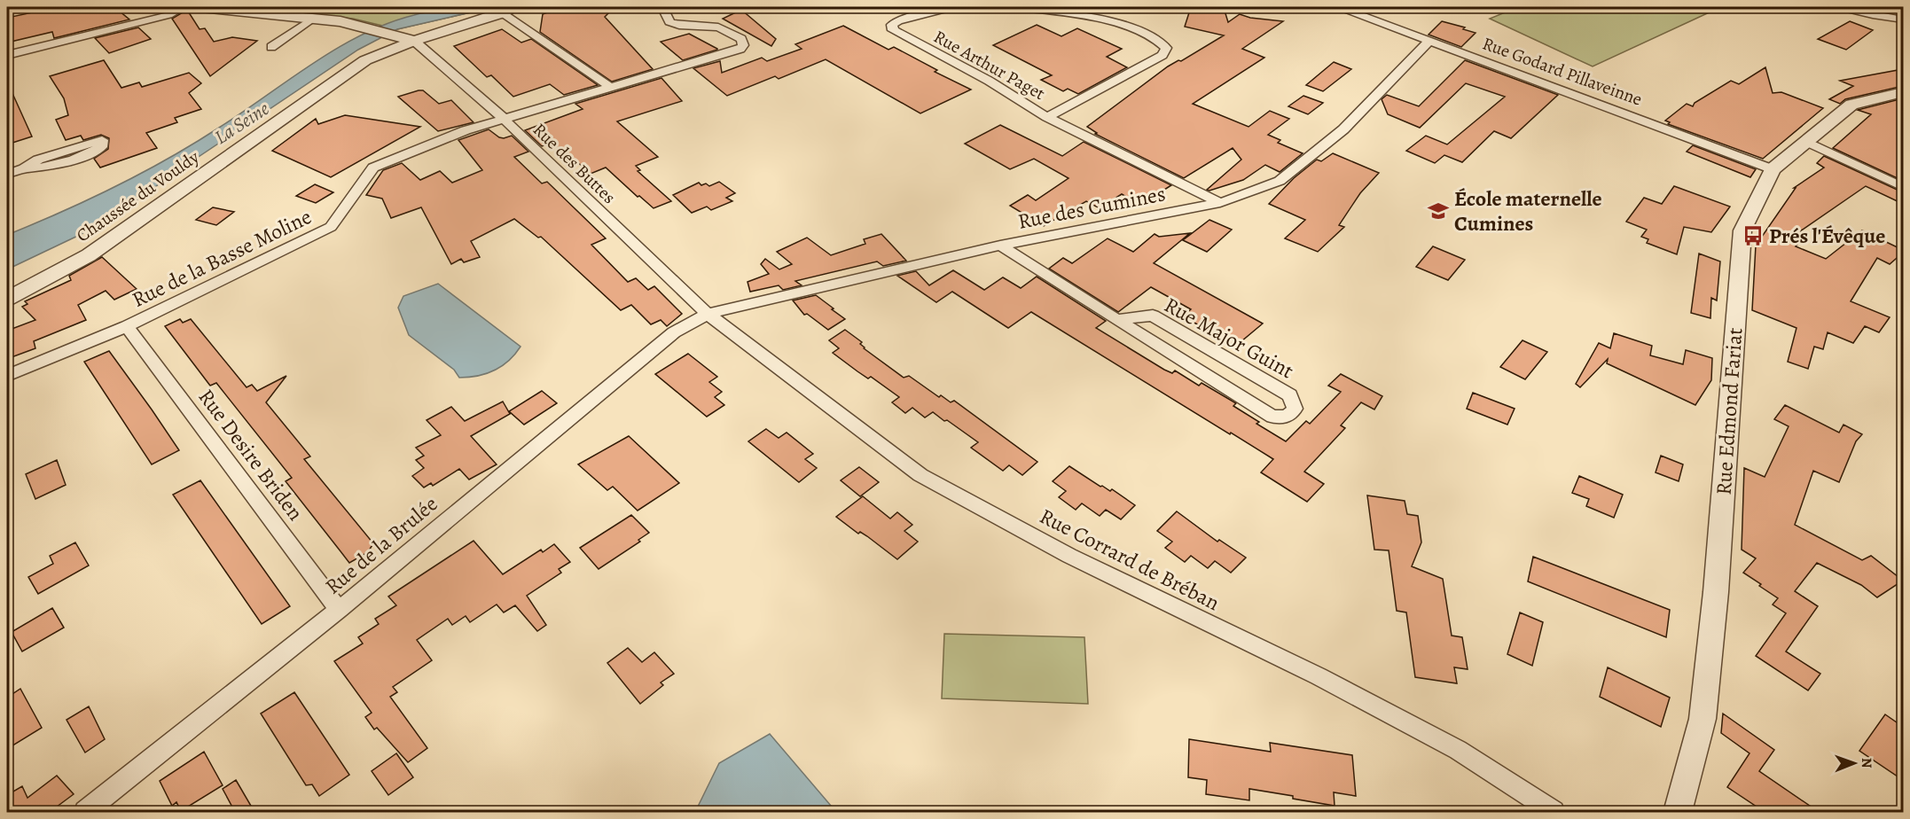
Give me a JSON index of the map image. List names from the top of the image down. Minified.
{"streets":{"street":["Rue Arthur Paget","Rue Godard Pillaveinne","Rue des Buttes","Chaussée du Vouldy","Rue des Cumines","Rue de la Basse Moline","Rue Major Guint","Rue Edmond Fariat","Rue Desire Briden","Rue de la Brulée","Rue Corrard de Bréban"]},"crossings":[["Rue Arthur Paget","Rue des Cumines"],["Rue Godard Pillaveinne","Rue des Cumines"],["Rue Godard Pillaveinne","Rue Edmond Fariat"],["Rue des Buttes","Chaussée du Vouldy"],["Rue des Buttes","Rue des Cumines"],["Rue des Buttes","Rue de la Basse Moline"],["Rue des Buttes","Rue de la Brulée"],["Rue des Buttes","Rue Corrard de Bréban"],["Rue des Cumines","Rue Major Guint"],["Rue des Cumines","Rue de la Brulée"],["Rue des Cumines","Rue Corrard de Bréban"],["Rue de la Basse Moline","Rue Desire Briden"],["Rue Desire Briden","Rue de la Brulée"],["Rue de la Brulée","Rue Corrard de Bréban"]],"water":["La Seine"],"places":{"school or university":["École maternelle Cumines"],"bus stop":["Prés l'Évêque"]},"north":"right"}
